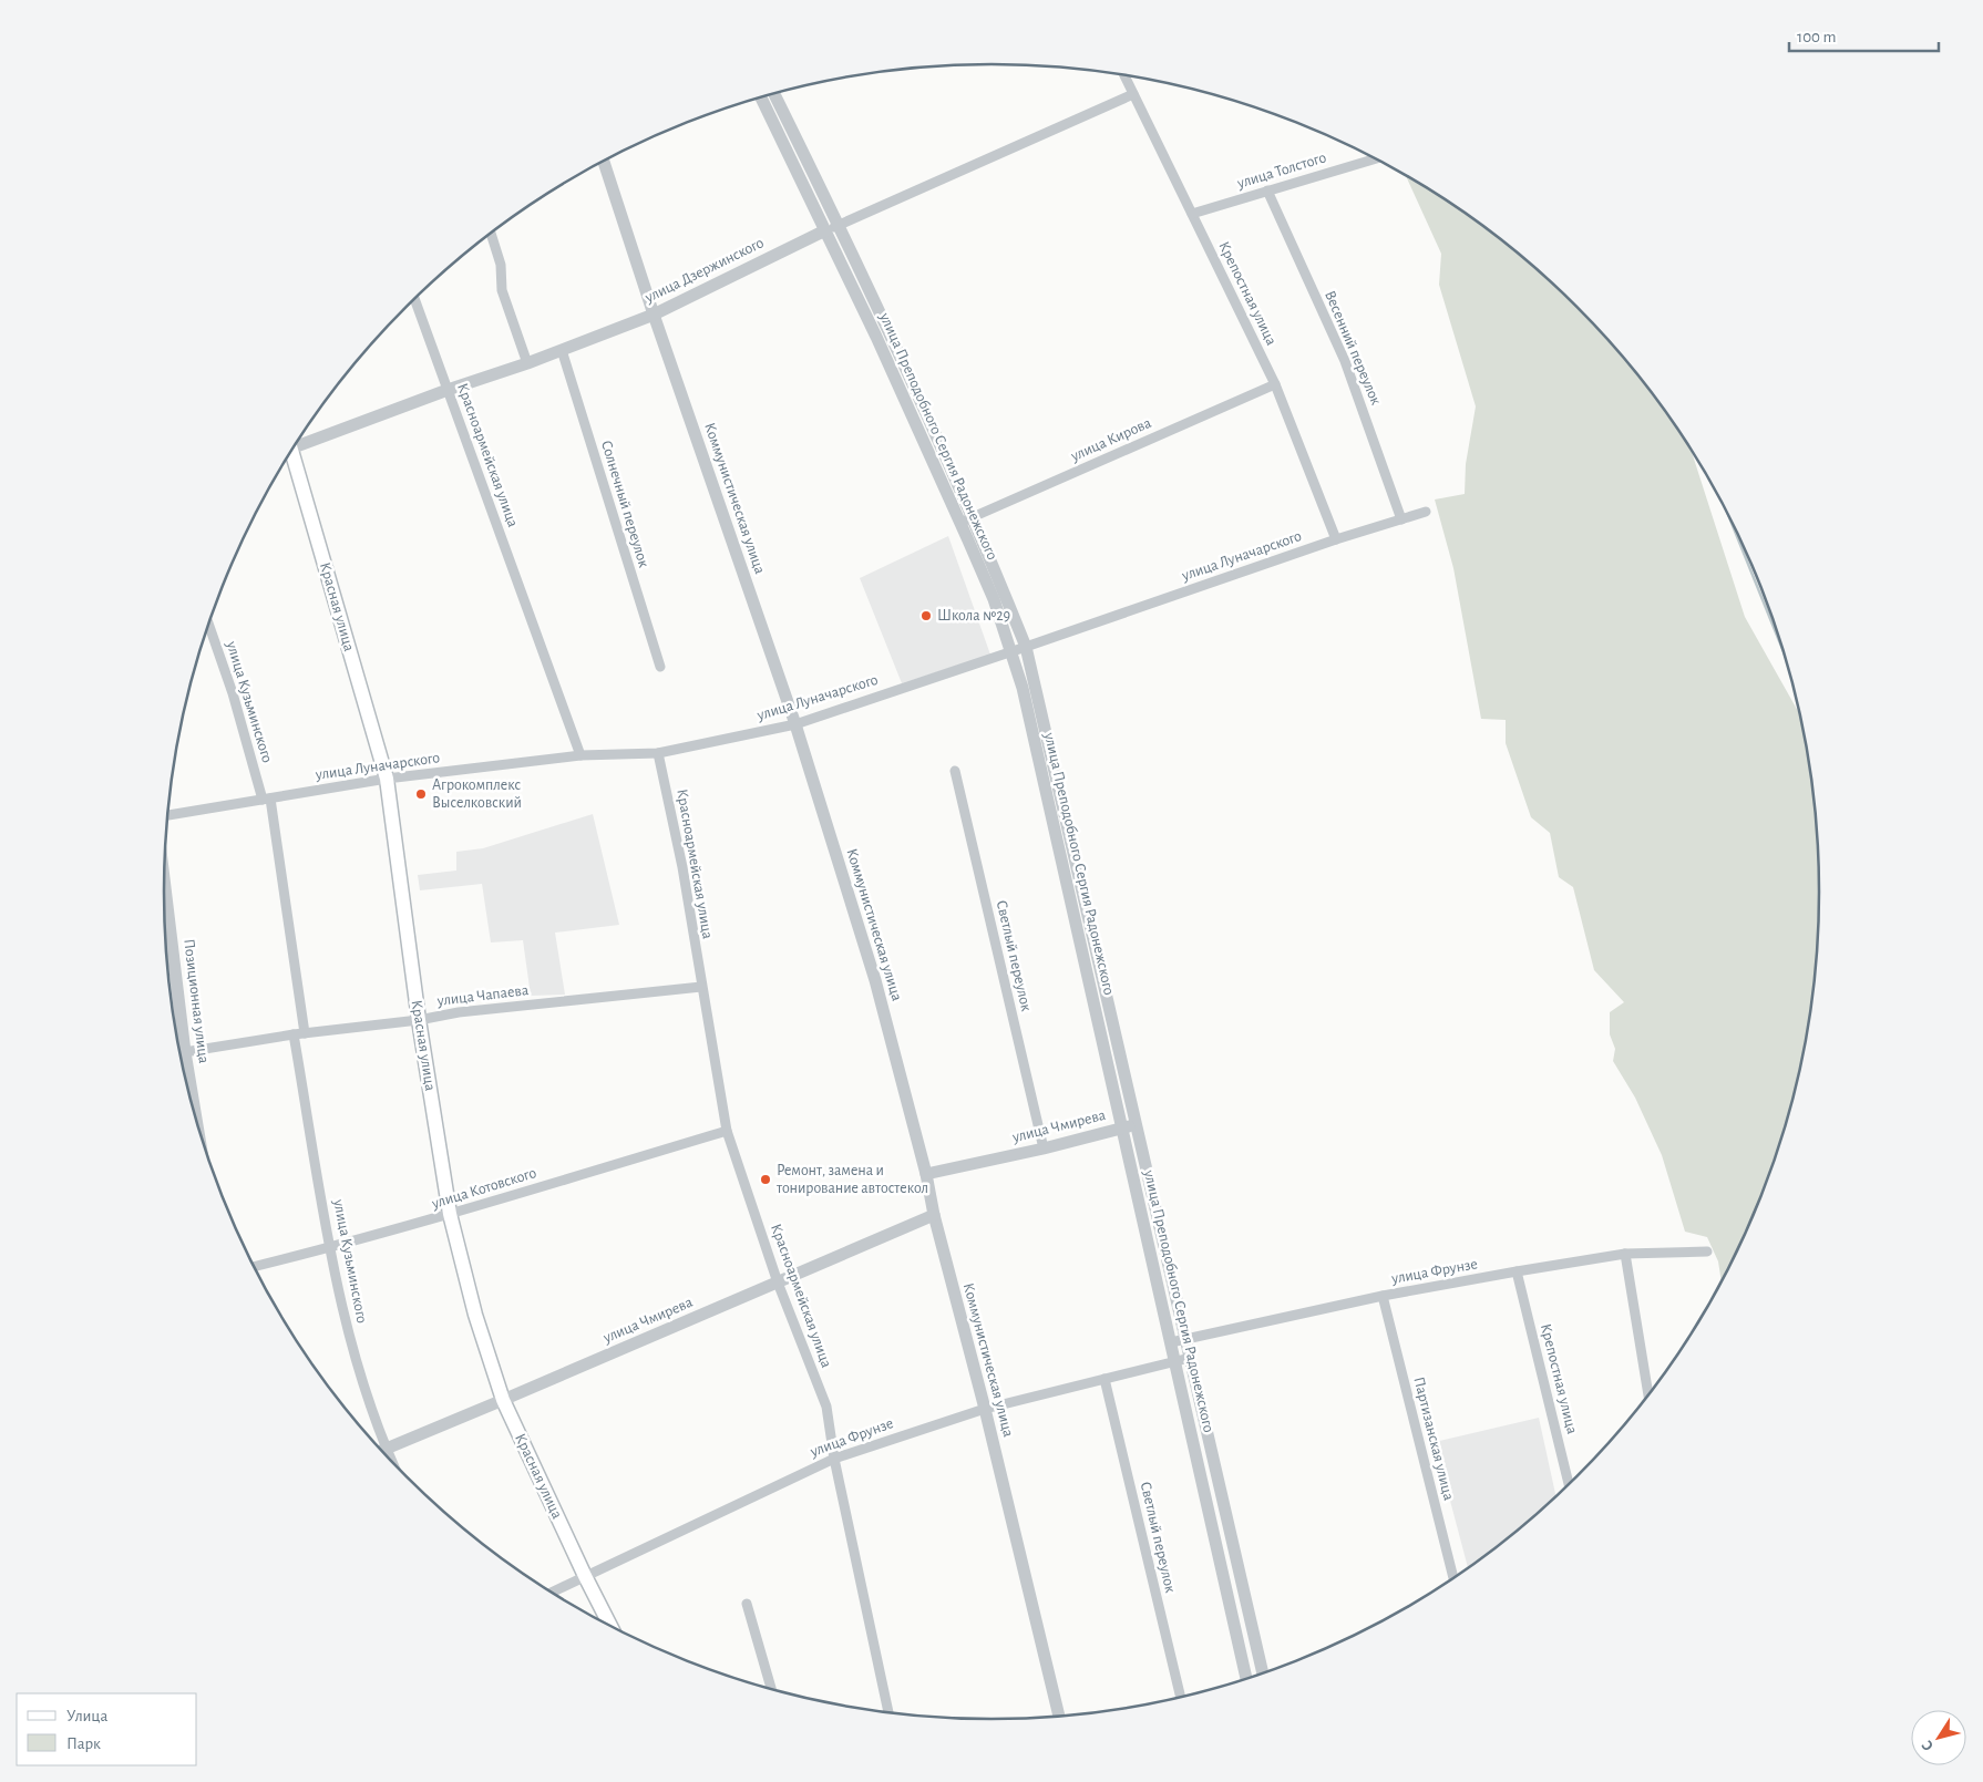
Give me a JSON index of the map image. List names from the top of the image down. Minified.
{"streets":{"main road":["Красная улица"],"street":["улица Толстого","улица Дзержинского","Крепостная улица","Весенний переулок","улица Преподобного Сергия Радонежского","улица Кирова","Красноармейская улица","Коммунистическая улица","Солнечный переулок","улица Луначарского","улица Кузьминского","Светлый переулок","улица Чапаева","Позиционная улица","улица Чмирева","улица Котовского","улица Фрунзе","Партизанская улица"]},"crossings":[["улица Толстого","Крепостная улица"],["улица Толстого","Весенний переулок"],["улица Дзержинского","Крепостная улица"],["улица Дзержинского","улица Преподобного Сергия Радонежского"],["улица Дзержинского","Красноармейская улица"],["улица Дзержинского","Коммунистическая улица"],["улица Дзержинского","Солнечный переулок"],["Крепостная улица","улица Кирова"],["Крепостная улица","улица Луначарского"],["Крепостная улица","улица Фрунзе"],["Весенний переулок","улица Луначарского"],["улица Преподобного Сергия Радонежского","улица Кирова"],["улица Преподобного Сергия Радонежского","улица Луначарского"],["улица Преподобного Сергия Радонежского","улица Чмирева"],["улица Преподобного Сергия Радонежского","улица Фрунзе"],["Красноармейская улица","улица Луначарского"],["Красноармейская улица","улица Чапаева"],["Красноармейская улица","улица Чмирева"],["Красноармейская улица","улица Котовского"],["Красноармейская улица","улица Фрунзе"],["Коммунистическая улица","улица Луначарского"],["Коммунистическая улица","улица Чмирева"],["Коммунистическая улица","улица Фрунзе"],["улица Луначарского","Красная улица"],["улица Луначарского","улица Кузьминского"],["Красная улица","улица Чапаева"],["Красная улица","улица Чмирева"],["Красная улица","улица Котовского"],["Красная улица","улица Фрунзе"],["улица Кузьминского","улица Чапаева"],["улица Кузьминского","улица Котовского"],["Светлый переулок","улица Чмирева"],["Светлый переулок","улица Фрунзе"],["улица Чапаева","Позиционная улица"],["улица Фрунзе","Партизанская улица"]],"places":["Школа №29","Агрокомплекс Выселковский","Ремонт, замена и тонирование автостекол"],"legend":["Улица","Парк"],"scale_bar":"100 m","north":"bottom left"}
